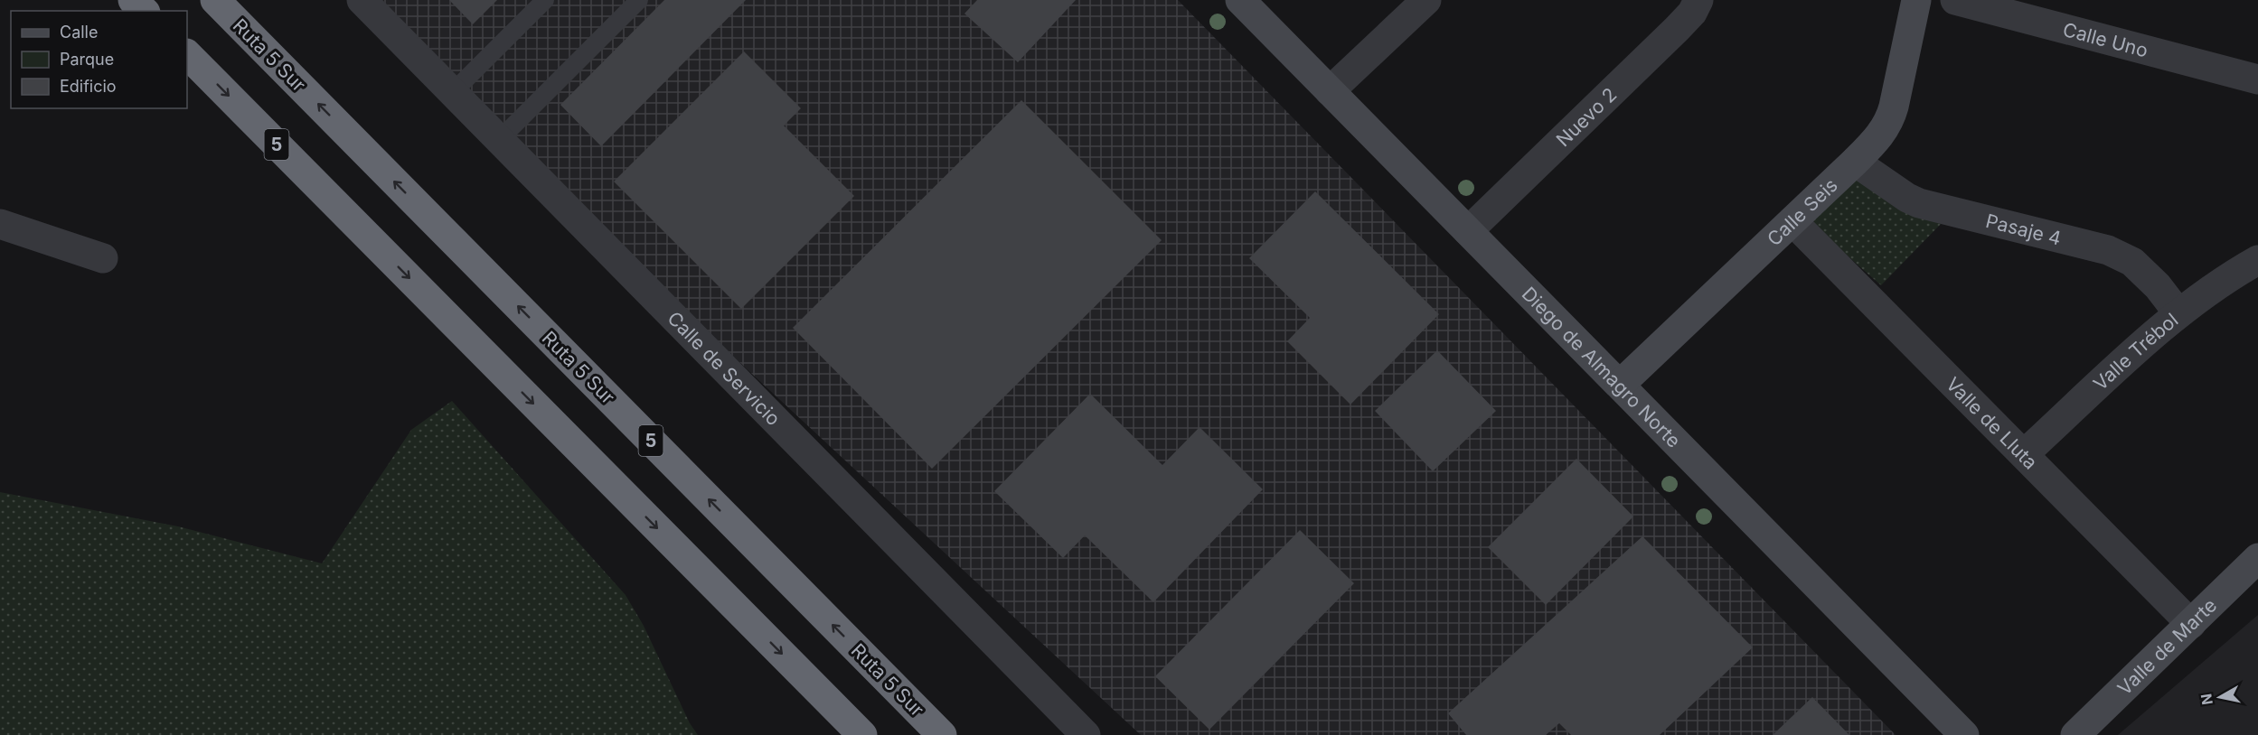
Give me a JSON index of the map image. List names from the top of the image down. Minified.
{"streets":{"highway":["Ruta 5 Sur","5"],"street":["Calle Uno","Nuevo 2","Calle Seis","Pasaje 4","Valle Trébol","Diego de Almagro Norte","Calle de Servicio","Valle de Lluta","Valle de Marte"]},"crossings":[["Nuevo 2","Diego de Almagro Norte"],["Calle Seis","Pasaje 4"],["Calle Seis","Diego de Almagro Norte"],["Calle Seis","Valle de Lluta"],["Pasaje 4","Valle Trébol"],["Valle Trébol","Valle de Lluta"],["Valle de Lluta","Valle de Marte"]],"legend":["Calle","Parque","Edificio"],"north":"left"}
